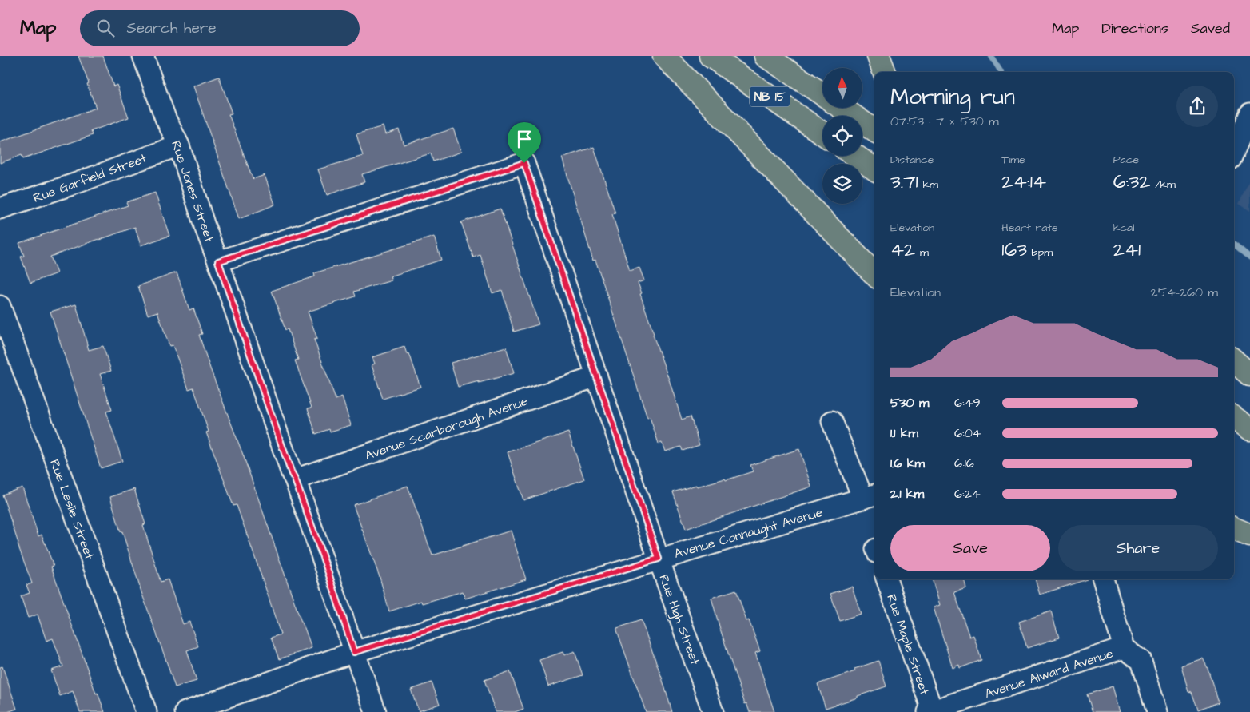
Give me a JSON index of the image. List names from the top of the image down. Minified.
{"streets":{"highway":["NB 15"],"street":["Rue Garfield Street","Rue Jones Street","Avenue Scarborough Avenue","Rue Leslie Street","Avenue Connaught Avenue","Rue High Street","Rue Maple Street","Avenue Alward Avenue"]},"crossings":[["Rue Garfield Street","Rue Jones Street"],["Rue Jones Street","Avenue Scarborough Avenue"],["Rue Jones Street","Avenue Connaught Avenue"],["Rue Jones Street","Rue High Street"],["Avenue Scarborough Avenue","Rue High Street"],["Avenue Connaught Avenue","Rue High Street"],["Rue Maple Street","Avenue Alward Avenue"]],"north":"top","page":{"header":"Map","search":"Search here","nav":["Map","Directions","Saved"],"heading":["Morning run","07:53 · 7 × 530 m"],"stats":[["Distance","3.71 km"],["Time","24:14"],["Pace","6:32 /km"],["Elevation","42 m"],["Heart rate","163 bpm"],["kcal","241"]],"chart":["Elevation","254–260 m"],"list":[{"name":"530 m","note":"6:49"},{"name":"1.1 km","note":"6:04"},{"name":"1.6 km","note":"6:16"},{"name":"2.1 km","note":"6:24"}],"buttons":["Save","Share"]}}
